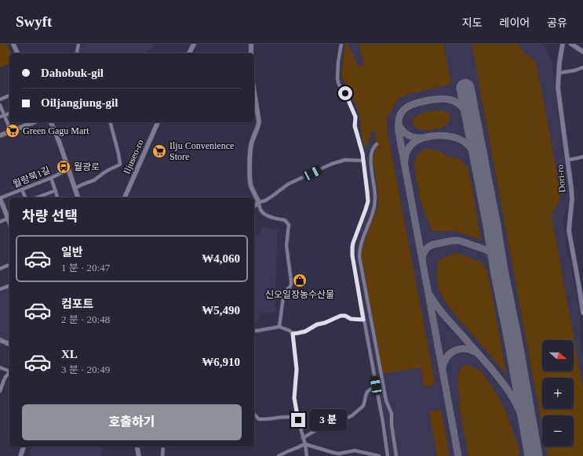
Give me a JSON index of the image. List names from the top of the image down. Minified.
{"streets":{"street":["Iljuseo-ro","월랑북1길","Dori-ro"]},"places":{"supermarket":["Green Gagu Mart","Ilju Convenience Store"],"bus stop":["월광로"],"shop":["신오일장농수산물"]},"north":"right","page":{"header":"Swyft","nav":["지도","레이어","공유"],"banner":["Dahobuk-gil","Oiljangjung-gil"],"heading":"차량 선택","list":[{"name":"일반","note":"1 분 · 20:47","value":"₩4,060"},{"name":"컴포트","note":"2 분 · 20:48","value":"₩5,490"},{"name":"XL","note":"3 분 · 20:49","value":"₩6,910"}],"map_buttons":["+","−"],"buttons":"호출하기","bubble":"3 분"}}
